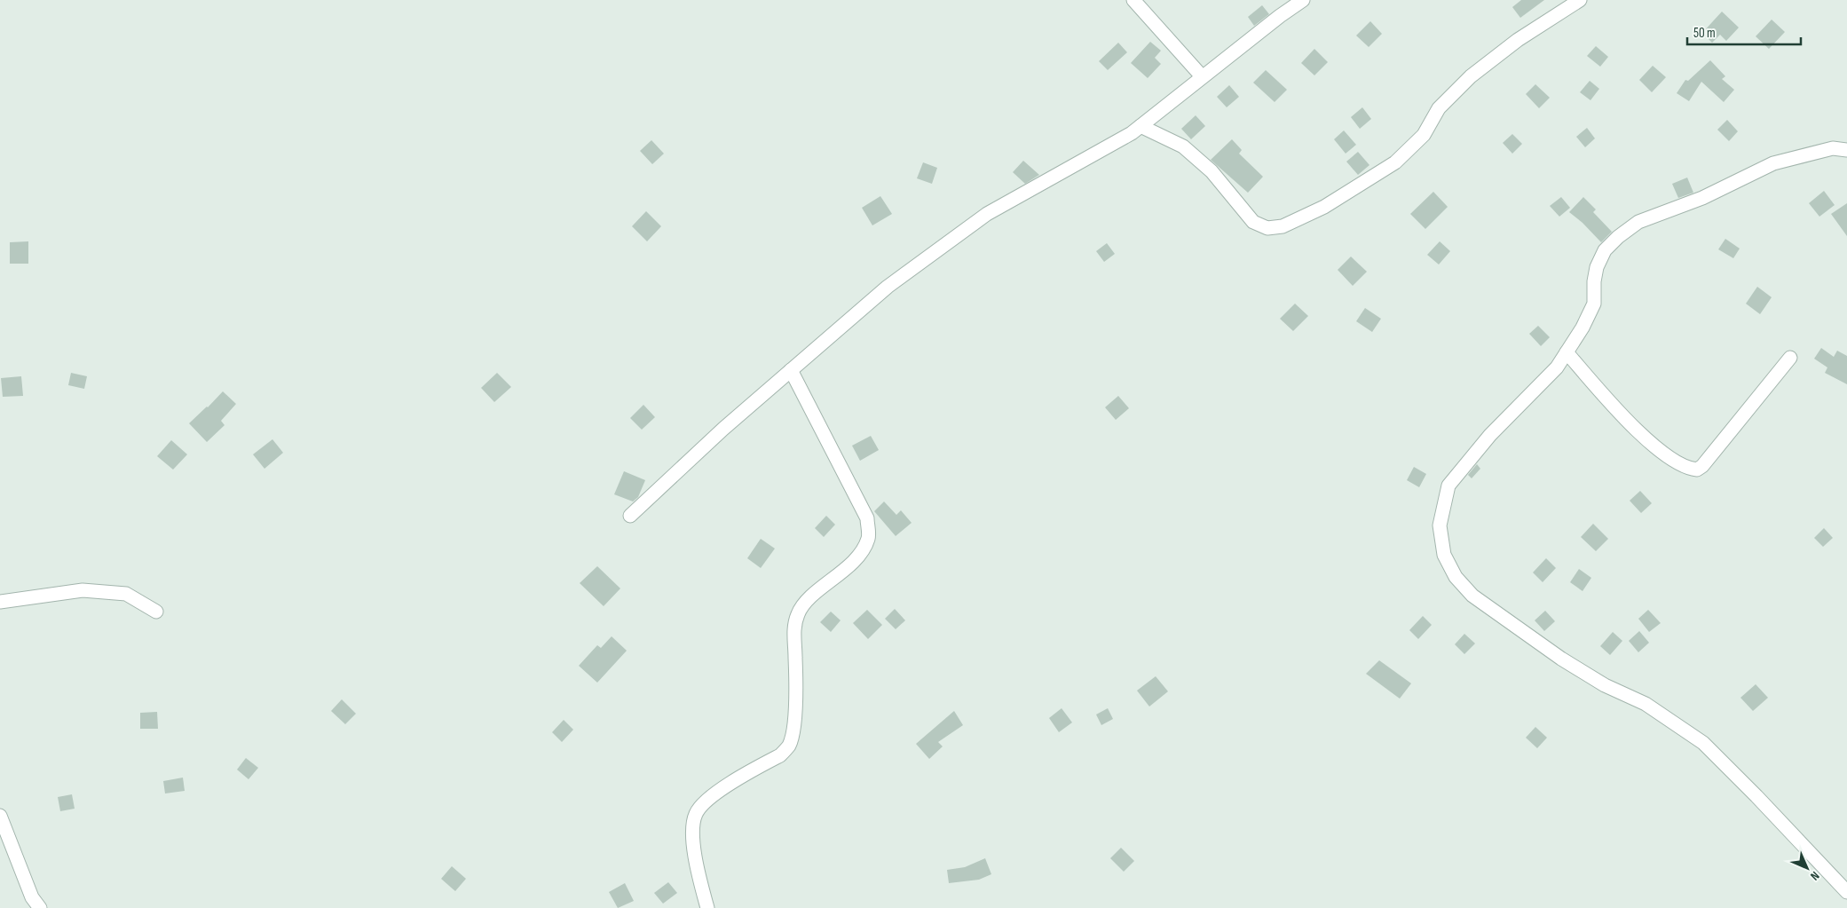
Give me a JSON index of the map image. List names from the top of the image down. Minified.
{"scale_bar":"50 m","north":"bottom right"}
